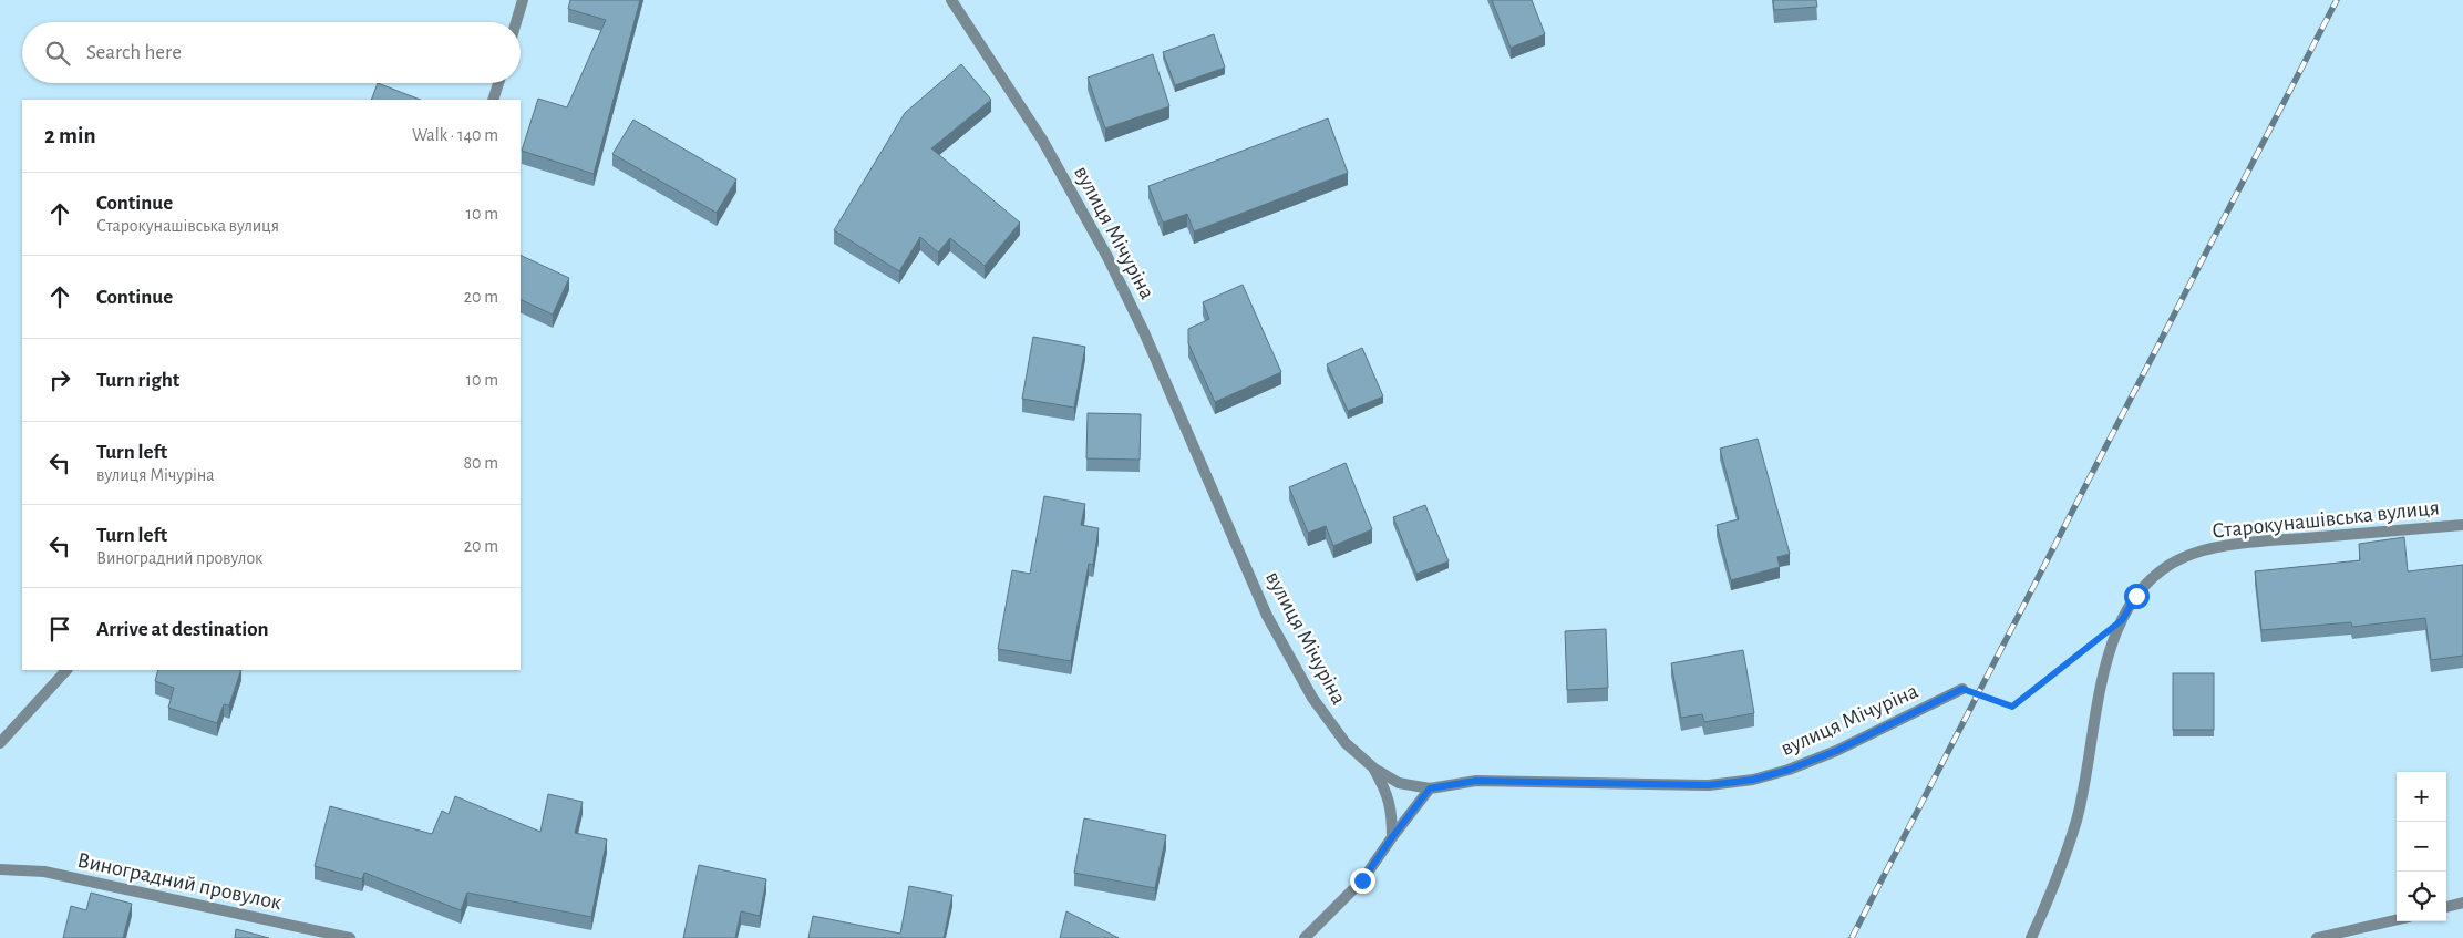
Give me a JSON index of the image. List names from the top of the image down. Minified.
{"streets":{"street":["вулиця Мічуріна","Старокунашівська вулиця","Виноградний провулок"]},"page":{"search":"Search here","heading":["2 min","Walk · 140 m"],"list":[["Continue","Старокунашівська вулиця","10 m"],["Continue","20 m"],["Turn right","10 m"],["Turn left","вулиця Мічуріна","80 m"],["Turn left","Виноградний провулок","20 m"],"Arrive at destination"],"map_buttons":["+","−"]}}
